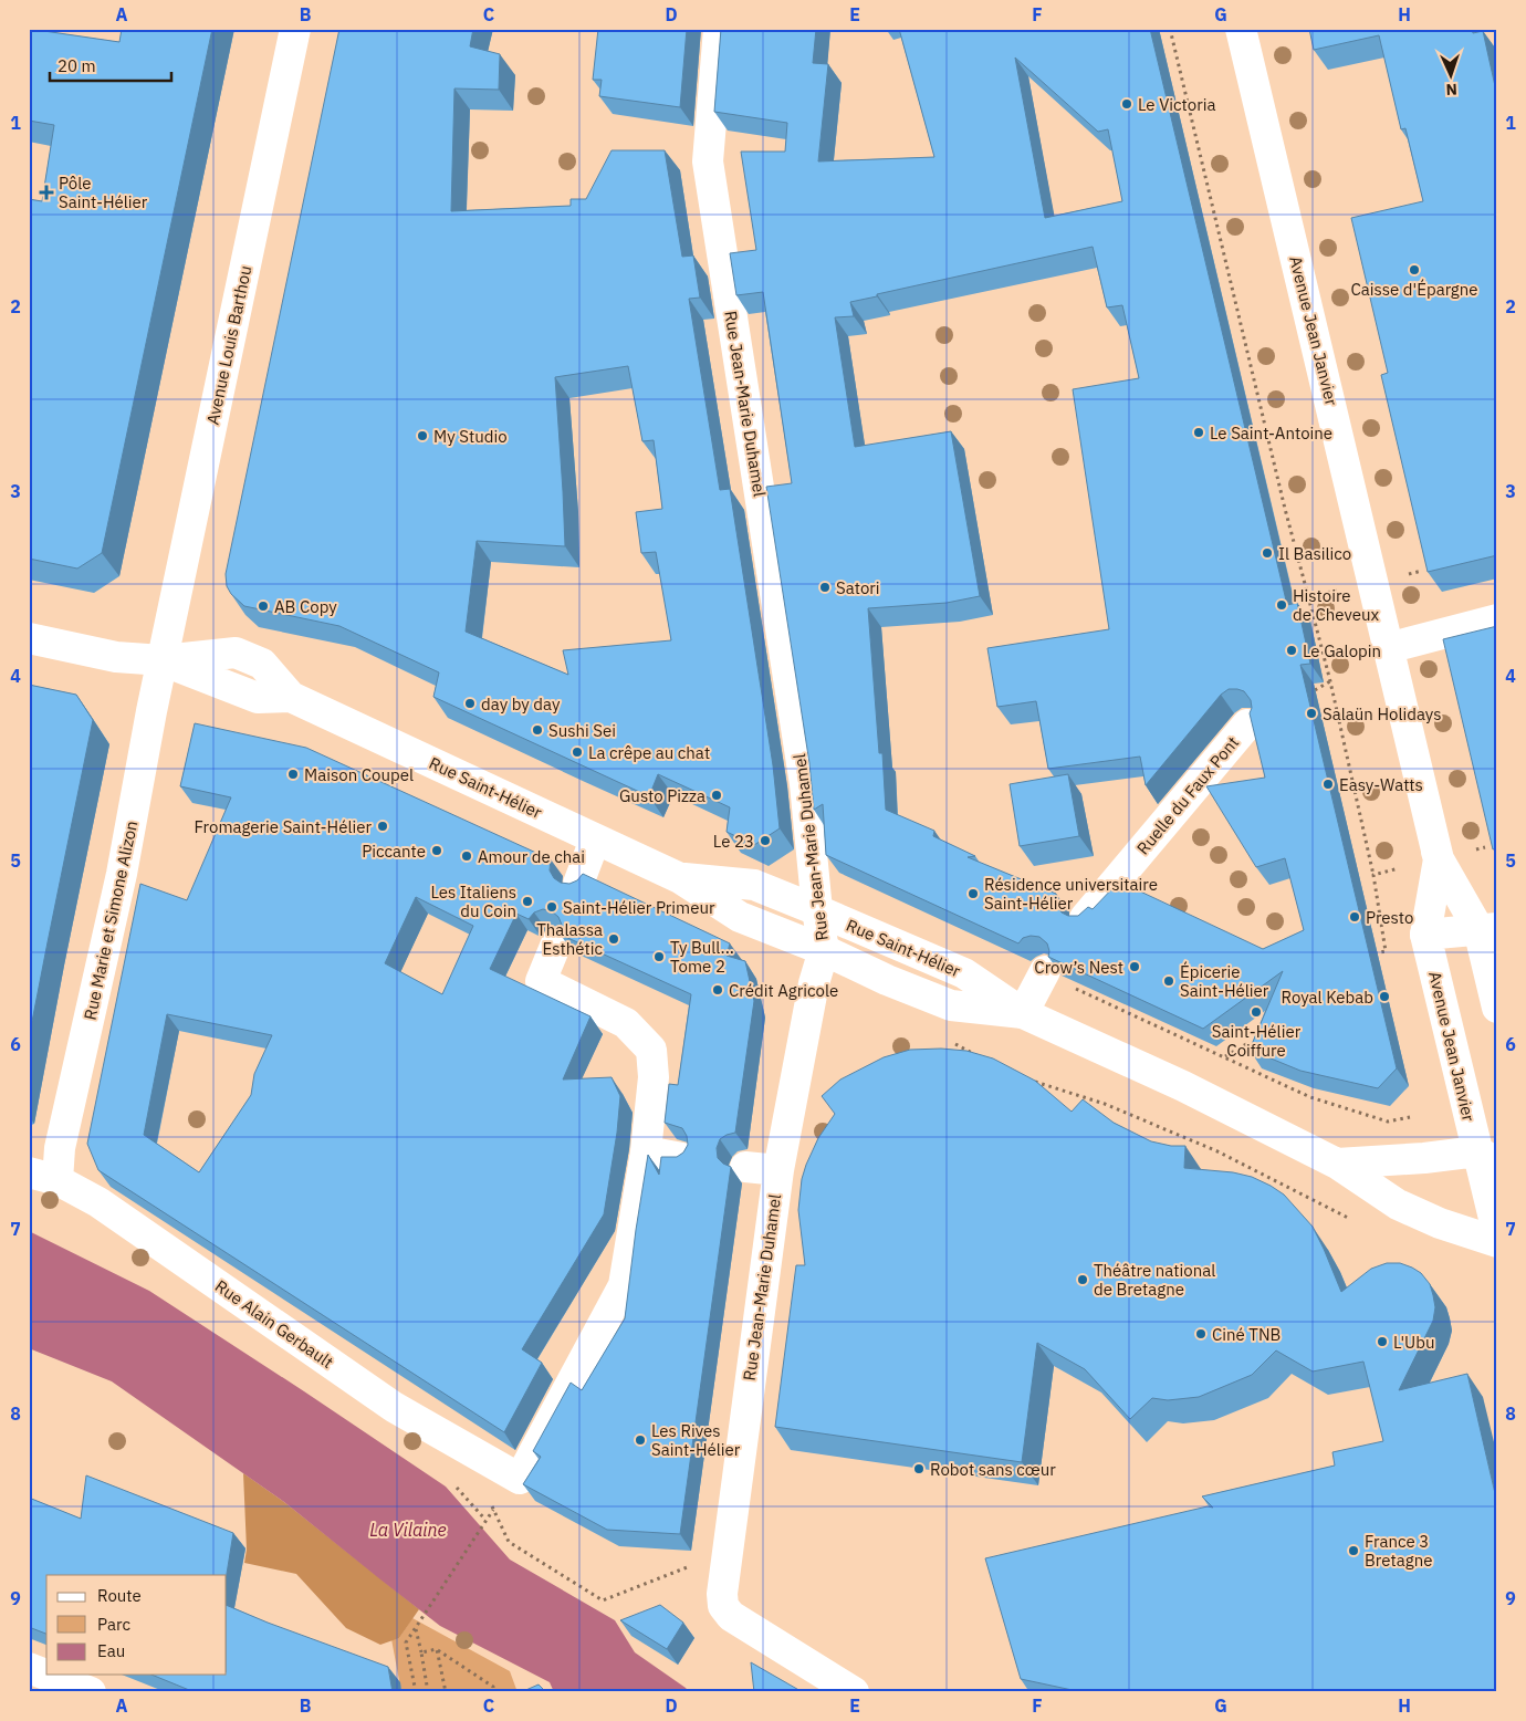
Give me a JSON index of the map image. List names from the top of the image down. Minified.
{"streets":{"street":["Avenue Jean Janvier","Avenue Louis Barthou","Rue Jean-Marie Duhamel","Rue Saint-Hélier","Ruelle du Faux Pont","Rue Marie et Simone Alizon","Rue Alain Gerbault"]},"crossings":[["Avenue Jean Janvier","Rue Saint-Hélier"],["Avenue Louis Barthou","Rue Saint-Hélier"],["Avenue Louis Barthou","Rue Marie et Simone Alizon"],["Rue Jean-Marie Duhamel","Rue Saint-Hélier"],["Rue Saint-Hélier","Rue Marie et Simone Alizon"],["Rue Marie et Simone Alizon","Rue Alain Gerbault"]],"water":["La Vilaine"],"places":{"other":["Le Victoria","Caisse d'Épargne","Le Saint-Antoine","My Studio","Il Basilico","Satori","Histoire de Cheveux","AB Copy","Le Galopin","day by day","Salaün Holidays","Sushi Sei","La crêpe au chat","Maison Coupel","Easy-Watts","Gusto Pizza","Fromagerie Saint-Hélier","Le 23","Piccante","Amour de chai","Résidence universitaire Saint-Hélier","Les Italiens du Coin","Saint-Hélier Primeur","Presto","Thalassa Esthétic","Ty Bull... Tome 2","Crow’s Nest","Épicerie Saint-Hélier","Crédit Agricole","Royal Kebab","Saint-Hélier Coiffure","Théâtre national de Bretagne","Ciné TNB","L'Ubu","Les Rives Saint-Hélier","Robot sans cœur","France 3 Bretagne"],"health":["Pôle Saint-Hélier"]},"legend":["Route","Parc","Eau"],"scale_bar":"20 m","north":"bottom","grid":{"columns":["A","B","C","D","E","F","G","H"],"rows":["1","2","3","4","5","6","7","8","9"]}}
